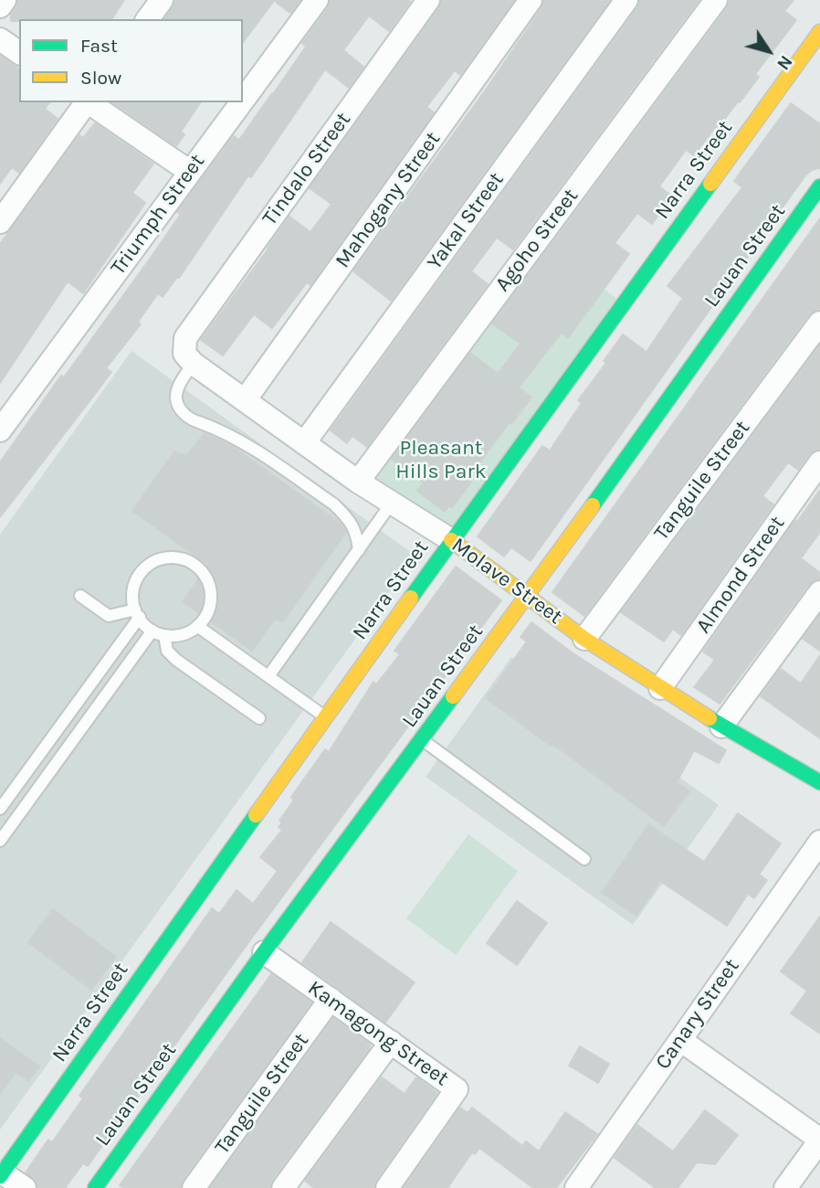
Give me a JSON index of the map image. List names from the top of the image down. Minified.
{"streets":{"street":["Tindalo Street","Narra Street","Mahogany Street","Triumph Street","Yakal Street","Agoho Street","Lauan Street","Tanguile Street","Almond Street","Molave Street","Canary Street","Kamagong Street"]},"crossings":[["Tindalo Street","Molave Street"],["Narra Street","Molave Street"],["Mahogany Street","Molave Street"],["Yakal Street","Molave Street"],["Agoho Street","Molave Street"],["Lauan Street","Molave Street"],["Lauan Street","Kamagong Street"],["Tanguile Street","Molave Street"],["Tanguile Street","Kamagong Street"],["Almond Street","Molave Street"]],"parks":["Pleasant Hills Park"],"legend":["Fast","Slow"],"north":"bottom right"}
